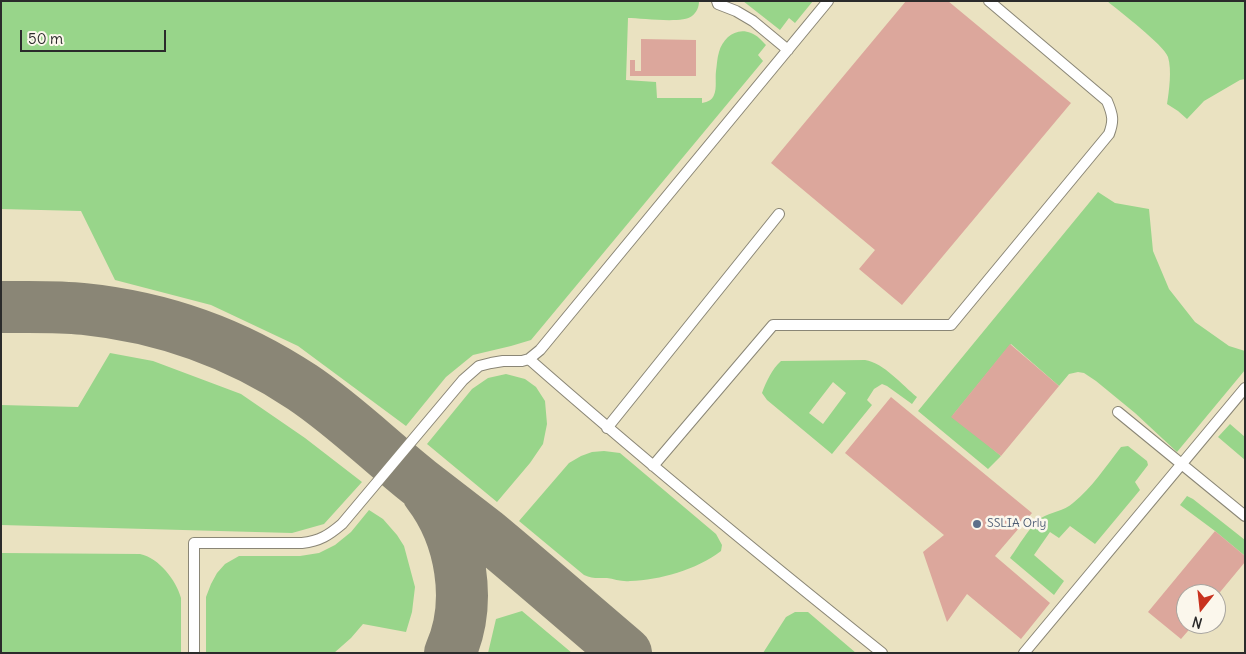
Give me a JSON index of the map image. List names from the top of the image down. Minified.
{"places":["SSLIA Orly"],"scale_bar":"50 m","north":"bottom"}
